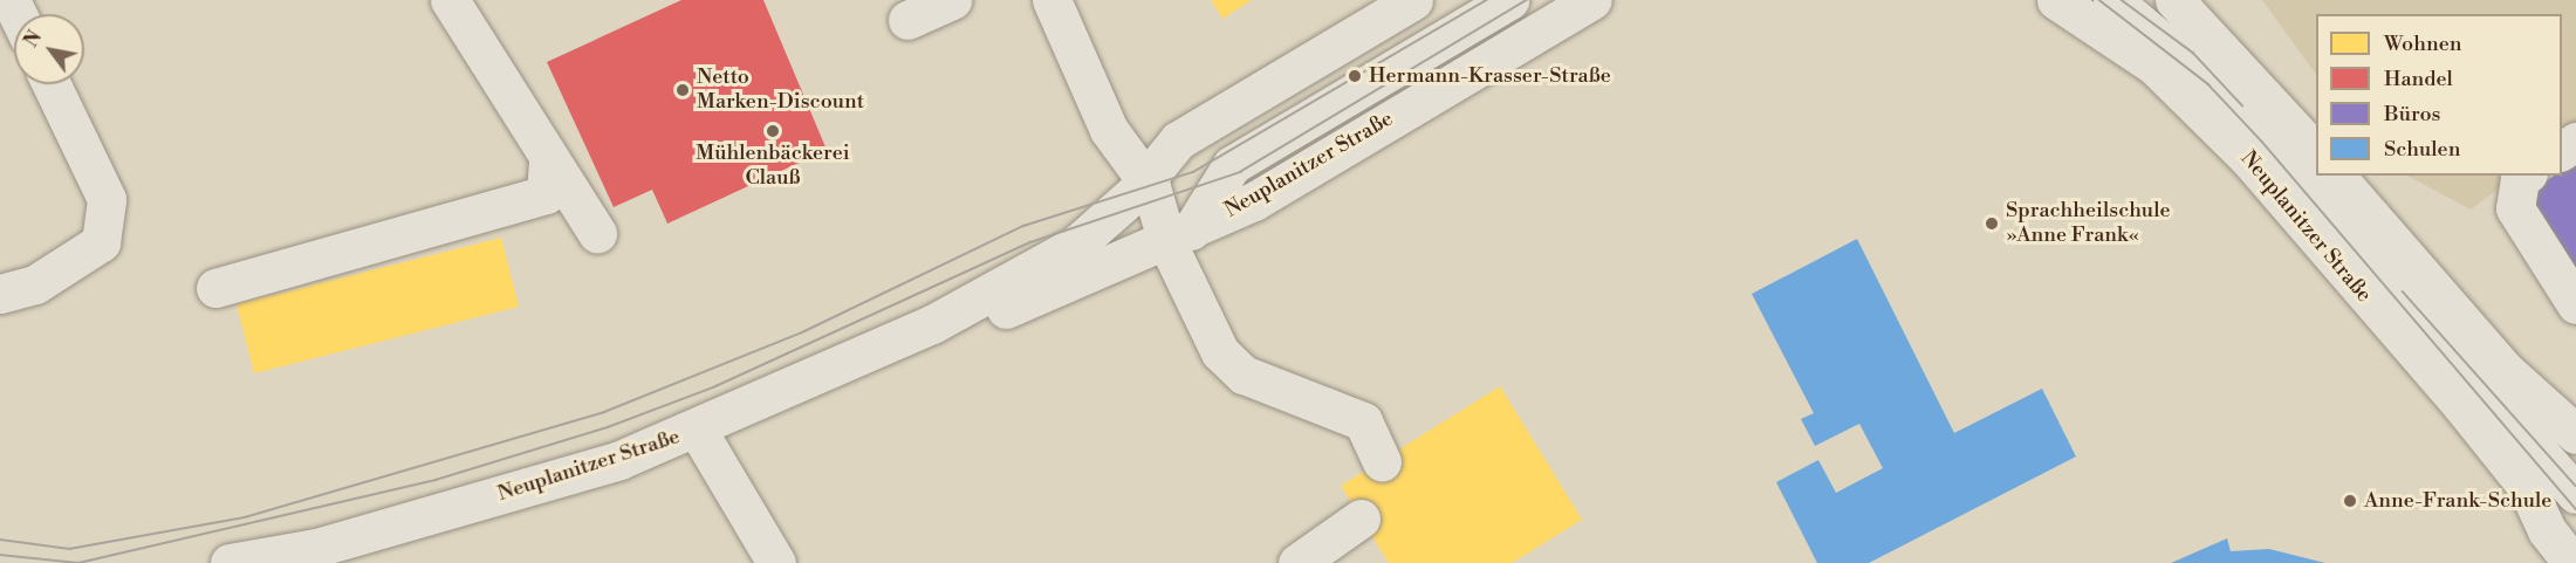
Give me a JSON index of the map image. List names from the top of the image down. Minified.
{"streets":{"street":["Neuplanitzer Straße"]},"places":["Hermann-Krasser-Straße","Netto Marken-Discount","Mühlenbäckerei Clauß","Sprachheilschule »Anne Frank«","Anne-Frank-Schule"],"legend":["Wohnen","Handel","Büros","Schulen"],"north":"top left"}
